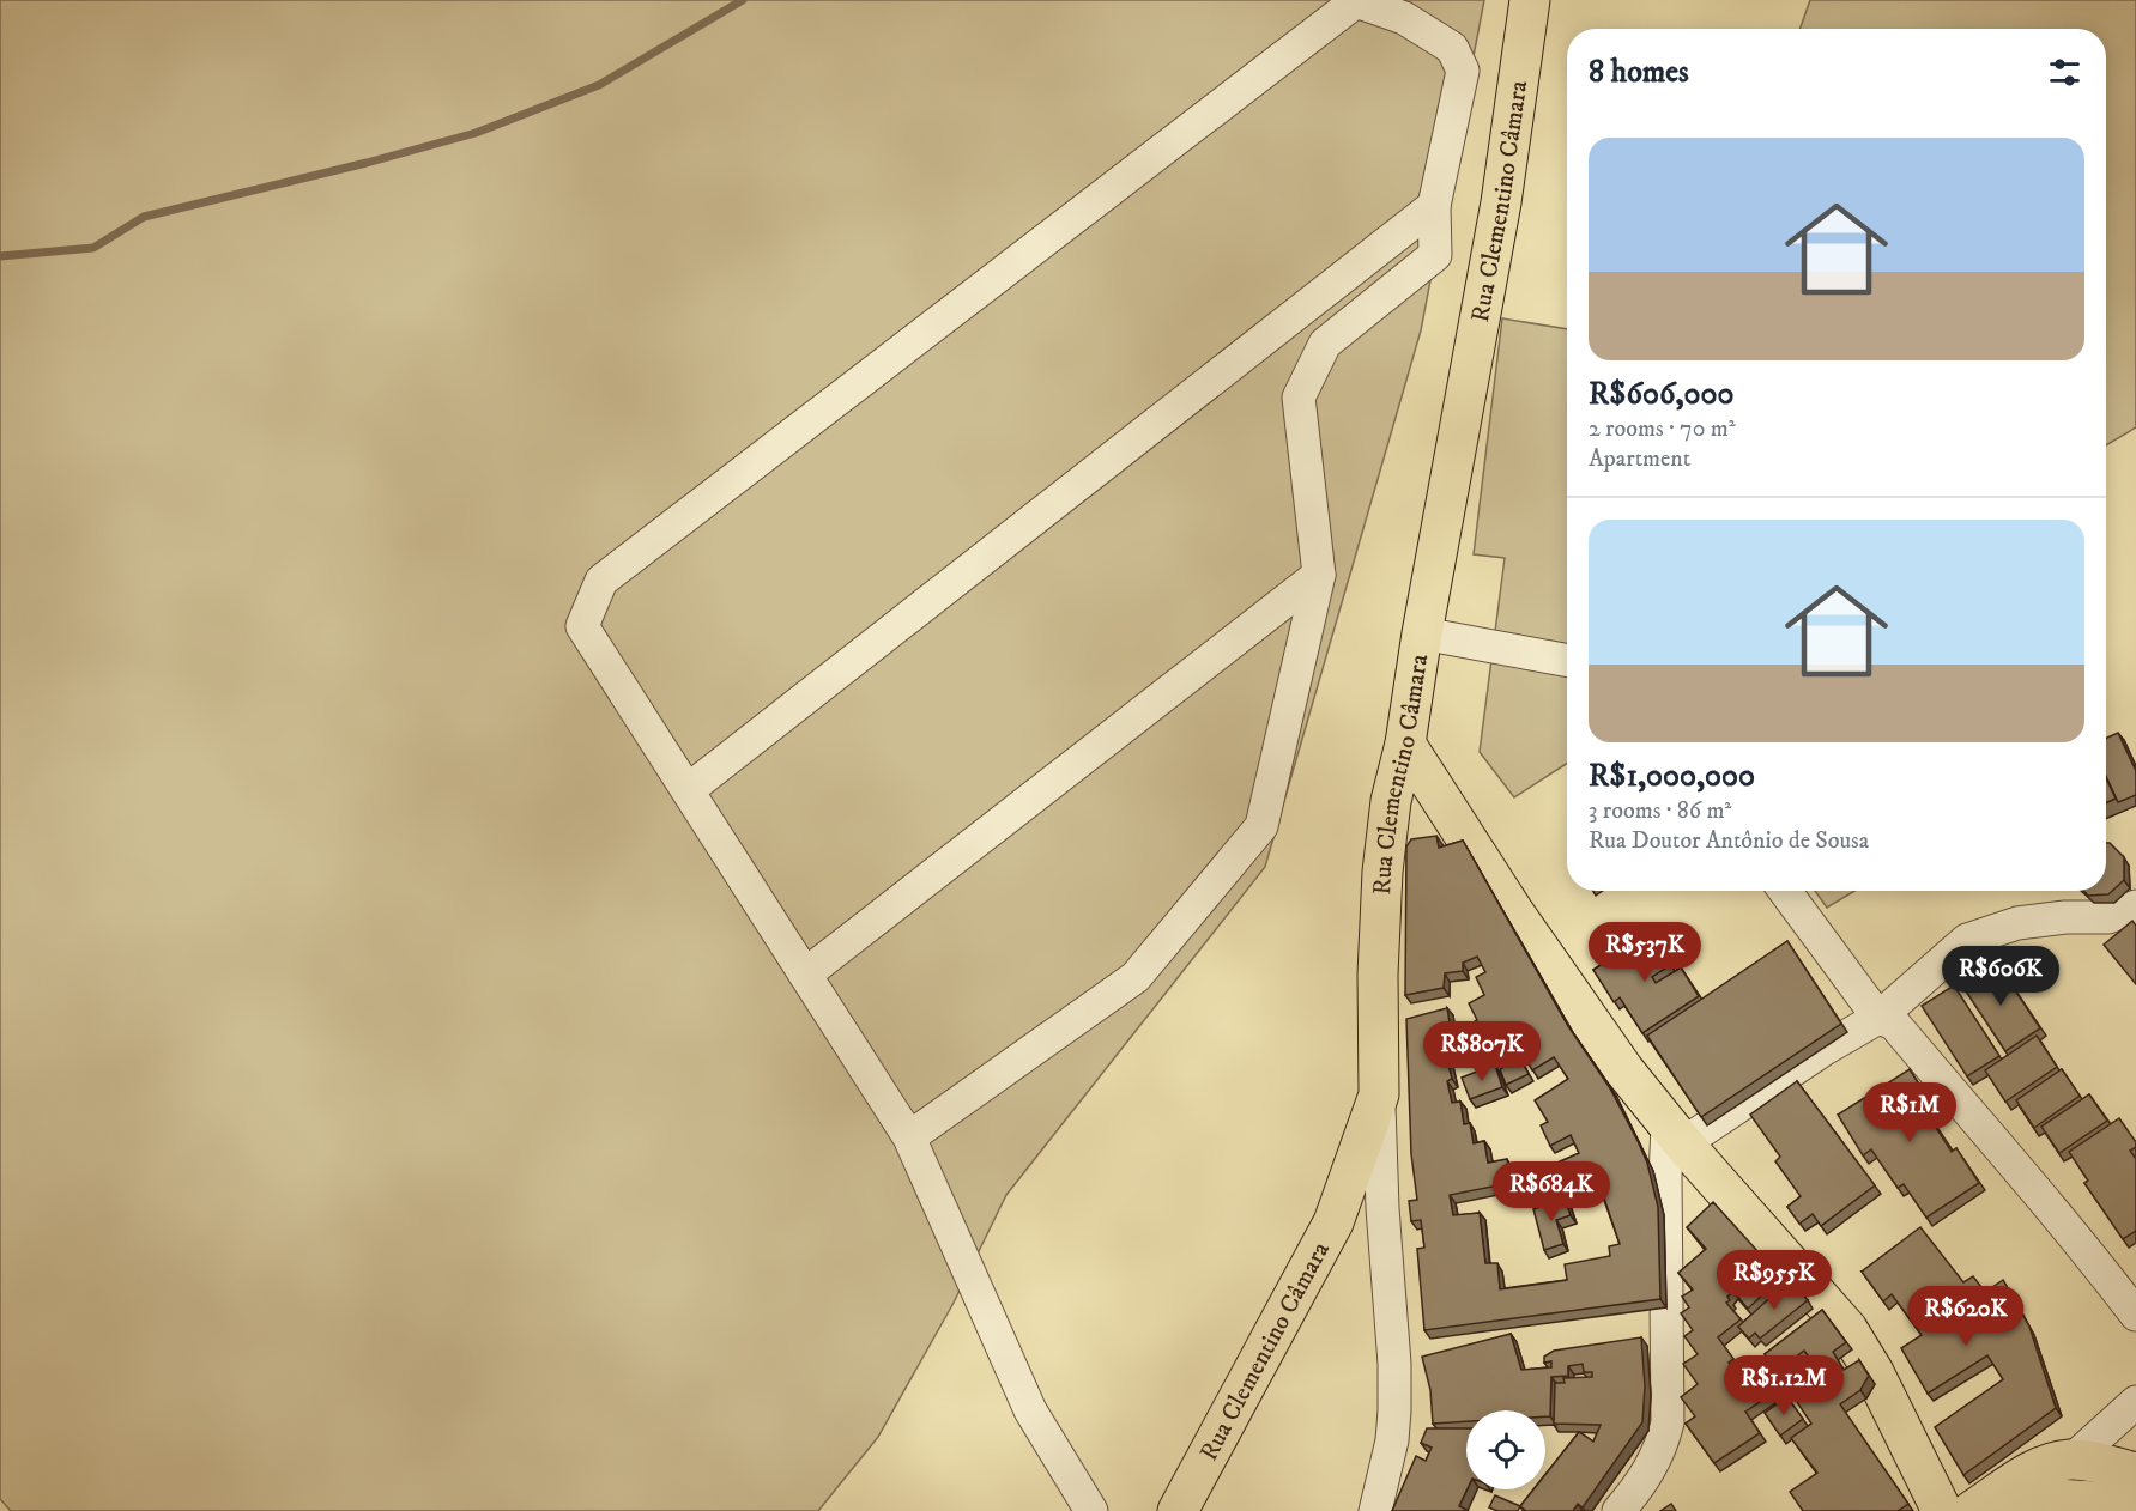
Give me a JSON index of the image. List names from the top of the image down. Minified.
{"streets":{"main road":["Rua Clementino Câmara"]},"page":{"heading":"8 homes","list":[{"name":"R$606,000","note":"2 rooms · 70 m² · Apartment"},{"name":"R$1,000,000","note":"3 rooms · 86 m² · Rua Doutor Antônio de Sousa"}],"price":["R$537K","R$606K","R$807K","R$1M","R$684K","R$955K","R$620K","R$1.12M"]}}
